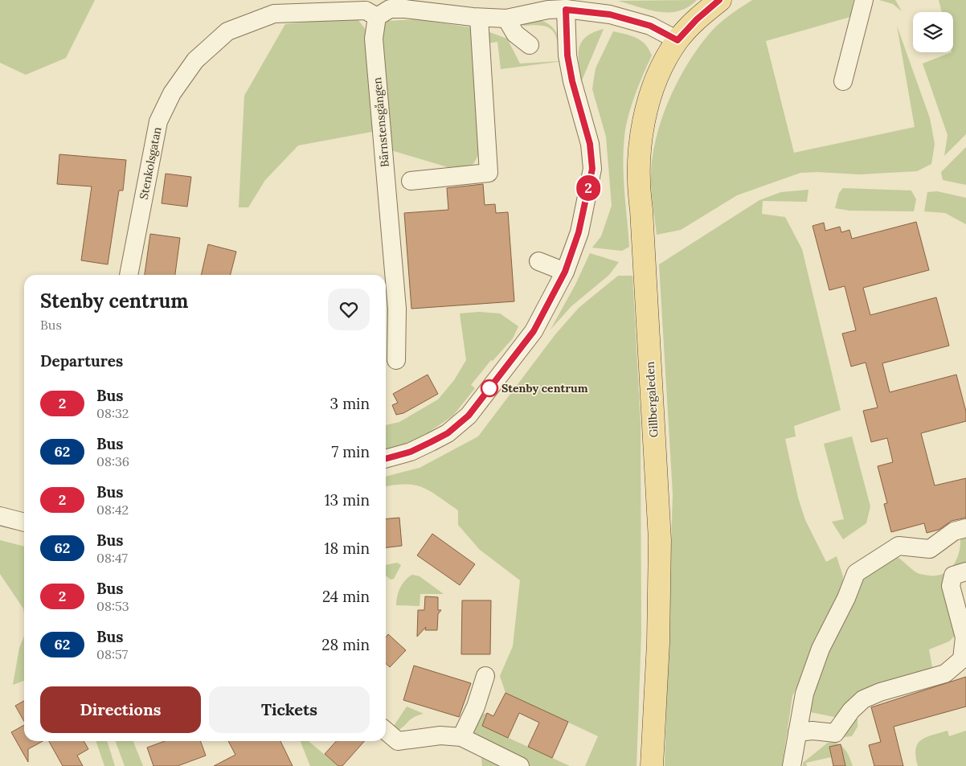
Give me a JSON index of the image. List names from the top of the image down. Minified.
{"streets":{"main road":["Gillbergaleden"],"street":["Bärnstensgången","Stenkolsgatan"]},"crossings":[["Bärnstensgången","Stenkolsgatan"]],"places":["Stenby centrum"],"lines":["bus line 2"],"page":{"on_map":"2","heading":[["Stenby centrum","Bus"],"Departures"],"list":[{"mark":"2","name":"Bus","note":"08:32","value":"3 min"},{"mark":"62","name":"Bus","note":"08:36","value":"7 min"},{"mark":"2","name":"Bus","note":"08:42","value":"13 min"},{"mark":"62","name":"Bus","note":"08:47","value":"18 min"},{"mark":"2","name":"Bus","note":"08:53","value":"24 min"},{"mark":"62","name":"Bus","note":"08:57","value":"28 min"}],"buttons":["Directions","Tickets"]}}
